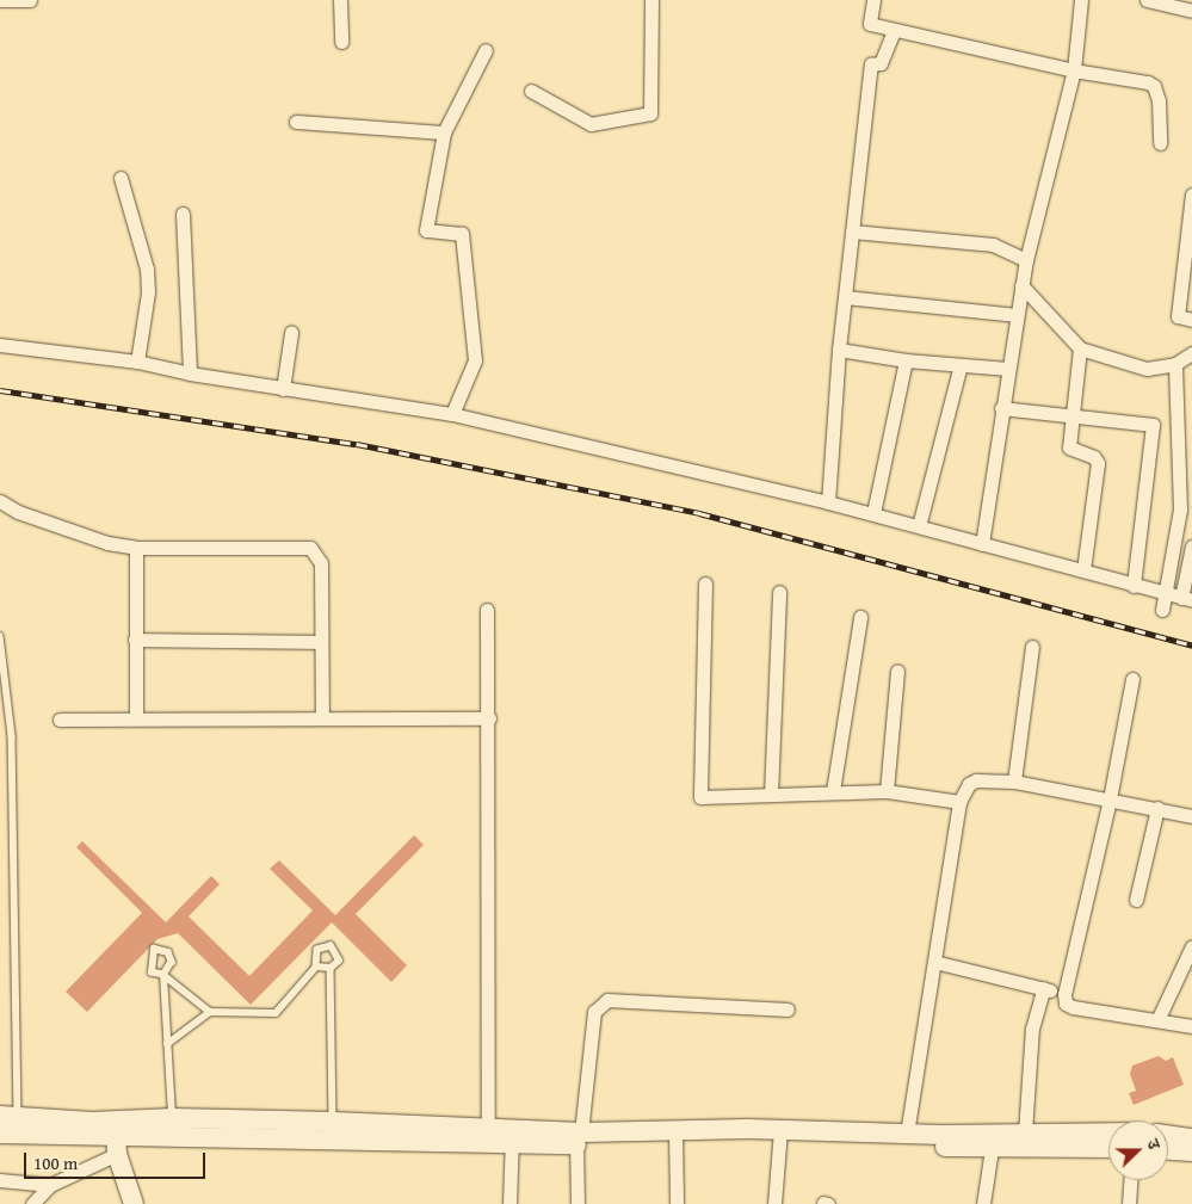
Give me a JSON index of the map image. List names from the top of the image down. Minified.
{"scale_bar":"100 m","north":"right"}
